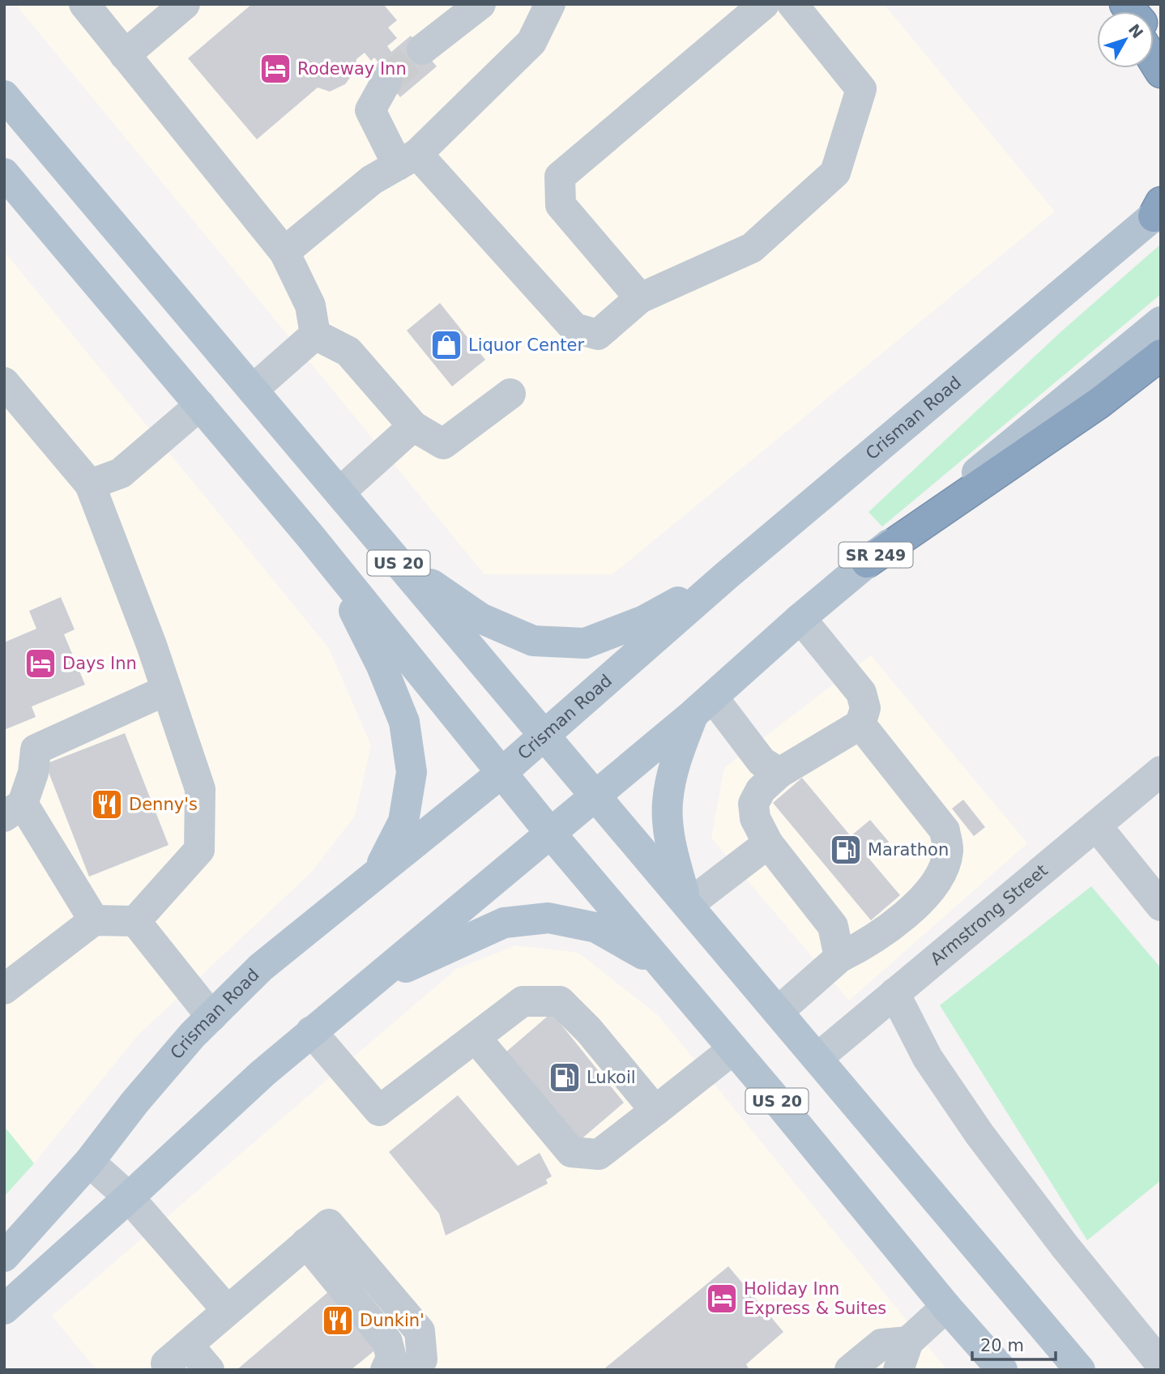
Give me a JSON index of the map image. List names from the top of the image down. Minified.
{"streets":{"main road":["Crisman Road","SR 249","US 20"],"street":["Armstrong Street"]},"crossings":[["Crisman Road","US 20"],["SR 249","US 20"],["US 20","Armstrong Street"]],"places":{"hotel":["Rodeway Inn","Days Inn","Holiday Inn Express & Suites"],"shop":["Liquor Center"],"restaurant":["Denny's","Dunkin'"],"fuel station":["Marathon","Lukoil"]},"scale_bar":"20 m","north":"top right"}
